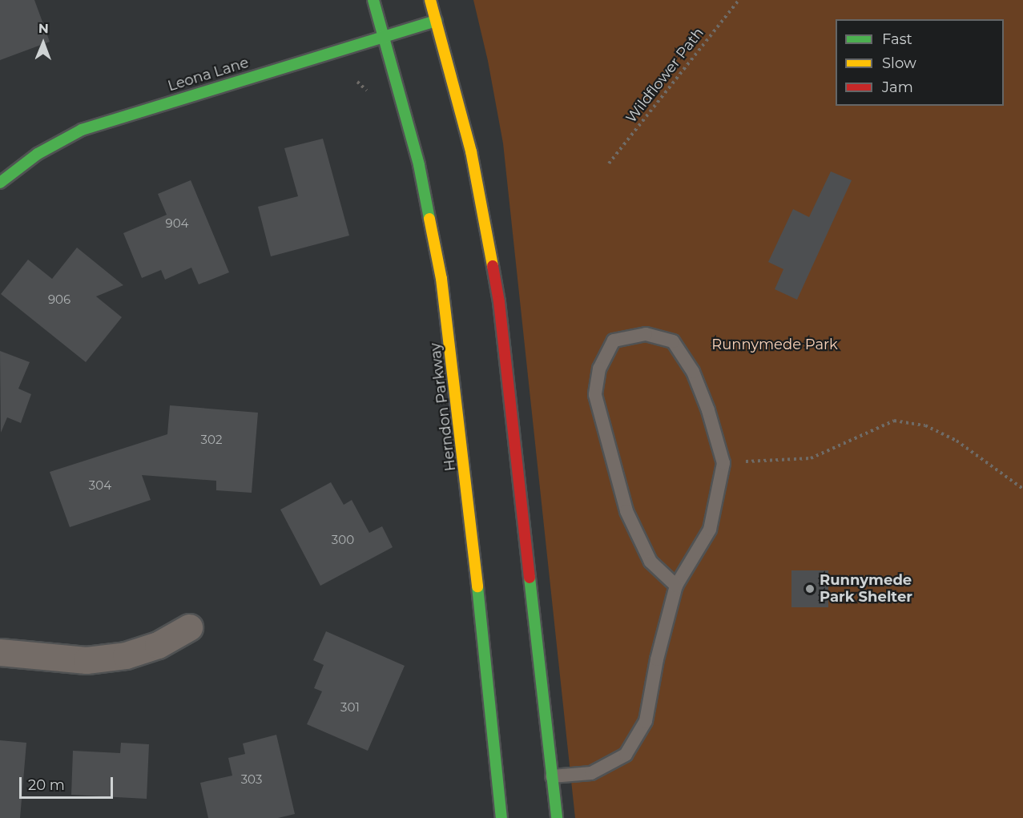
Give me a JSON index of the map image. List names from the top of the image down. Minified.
{"streets":{"main road":["Leona Lane","Herndon Parkway"],"path":["Wildflower Path"]},"crossings":[["Leona Lane","Herndon Parkway"]],"parks":["Runnymede Park"],"places":["Runnymede Park Shelter"],"house_numbers":["904","906","302","304","300","301","303"],"legend":["Fast","Slow","Jam"],"scale_bar":"20 m","north":"top"}
